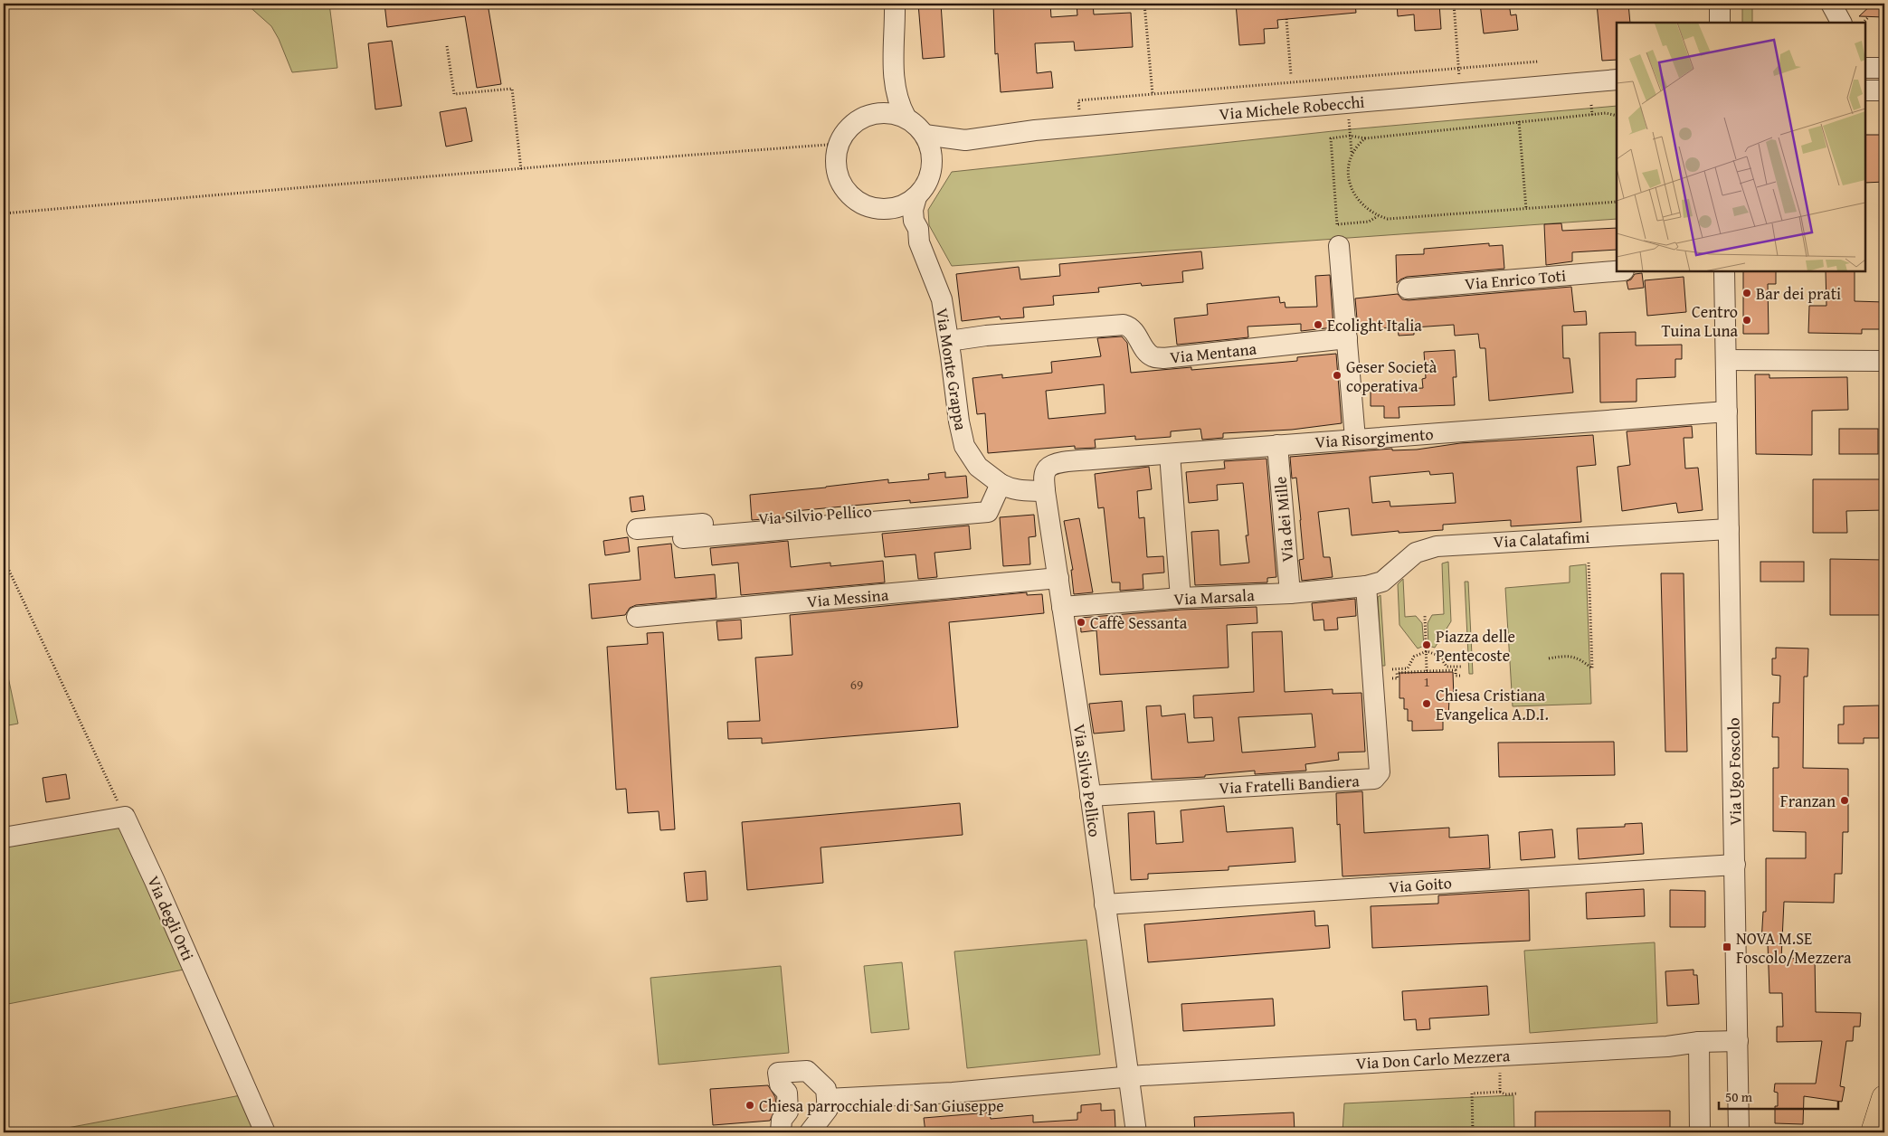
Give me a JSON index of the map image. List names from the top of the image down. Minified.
{"streets":{"street":["Via Michele Robecchi","Via Enrico Toti","Via Mentana","Via Monte Grappa","Via Risorgimento","Via Silvio Pellico","Via dei Mille","Via Calatafimi","Via Marsala","Via Messina","Via Ugo Foscolo","Via Fratelli Bandiera","Via Goito","Via degli Orti","Via Don Carlo Mezzera"]},"crossings":[["Via Michele Robecchi","Via Monte Grappa"],["Via Mentana","Via Monte Grappa"],["Via Monte Grappa","Via Silvio Pellico"],["Via Risorgimento","Via Silvio Pellico"],["Via Risorgimento","Via dei Mille"],["Via Risorgimento","Via Ugo Foscolo"],["Via Silvio Pellico","Via Marsala"],["Via Silvio Pellico","Via Messina"],["Via Silvio Pellico","Via Fratelli Bandiera"],["Via Silvio Pellico","Via Goito"],["Via Silvio Pellico","Via Don Carlo Mezzera"],["Via dei Mille","Via Marsala"],["Via Calatafimi","Via Marsala"],["Via Calatafimi","Via Ugo Foscolo"],["Via Calatafimi","Via Fratelli Bandiera"],["Via Marsala","Via Fratelli Bandiera"],["Via Ugo Foscolo","Via Goito"],["Via Ugo Foscolo","Via Don Carlo Mezzera"]],"places":{"other":["Bar dei prati","Centro Tuina Luna","Ecolight Italia","Geser Società coperativa","Caffè Sessanta","Piazza delle Pentecoste","Chiesa Cristiana Evangelica A.D.I.","Franzan","Chiesa parrocchiale di San Giuseppe"],"transit":["NOVA M.SE Foscolo/Mezzera"]},"house_numbers":["1","69"],"scale_bar":"50 m"}
